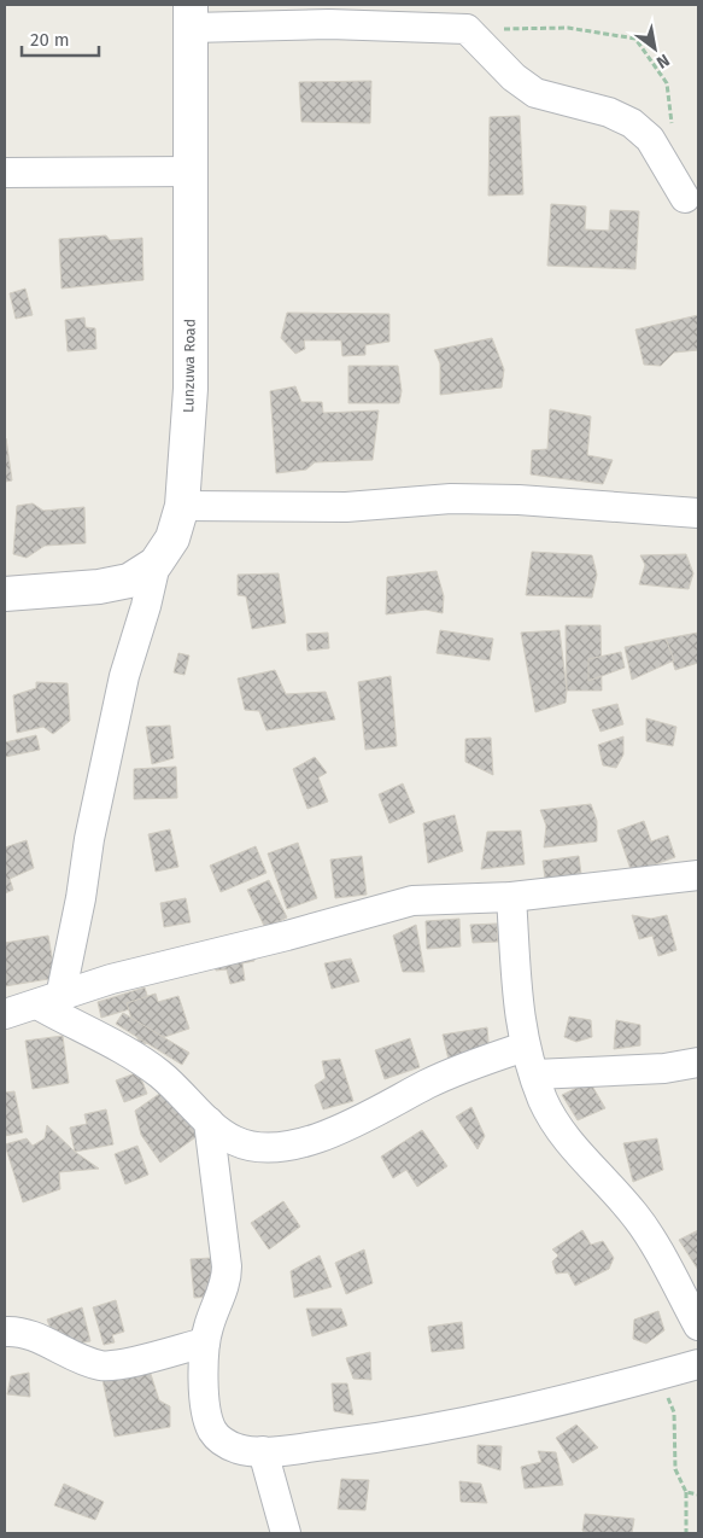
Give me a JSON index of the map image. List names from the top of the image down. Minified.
{"streets":{"street":["Lunzuwa Road"]},"scale_bar":"20 m","north":"bottom right"}
